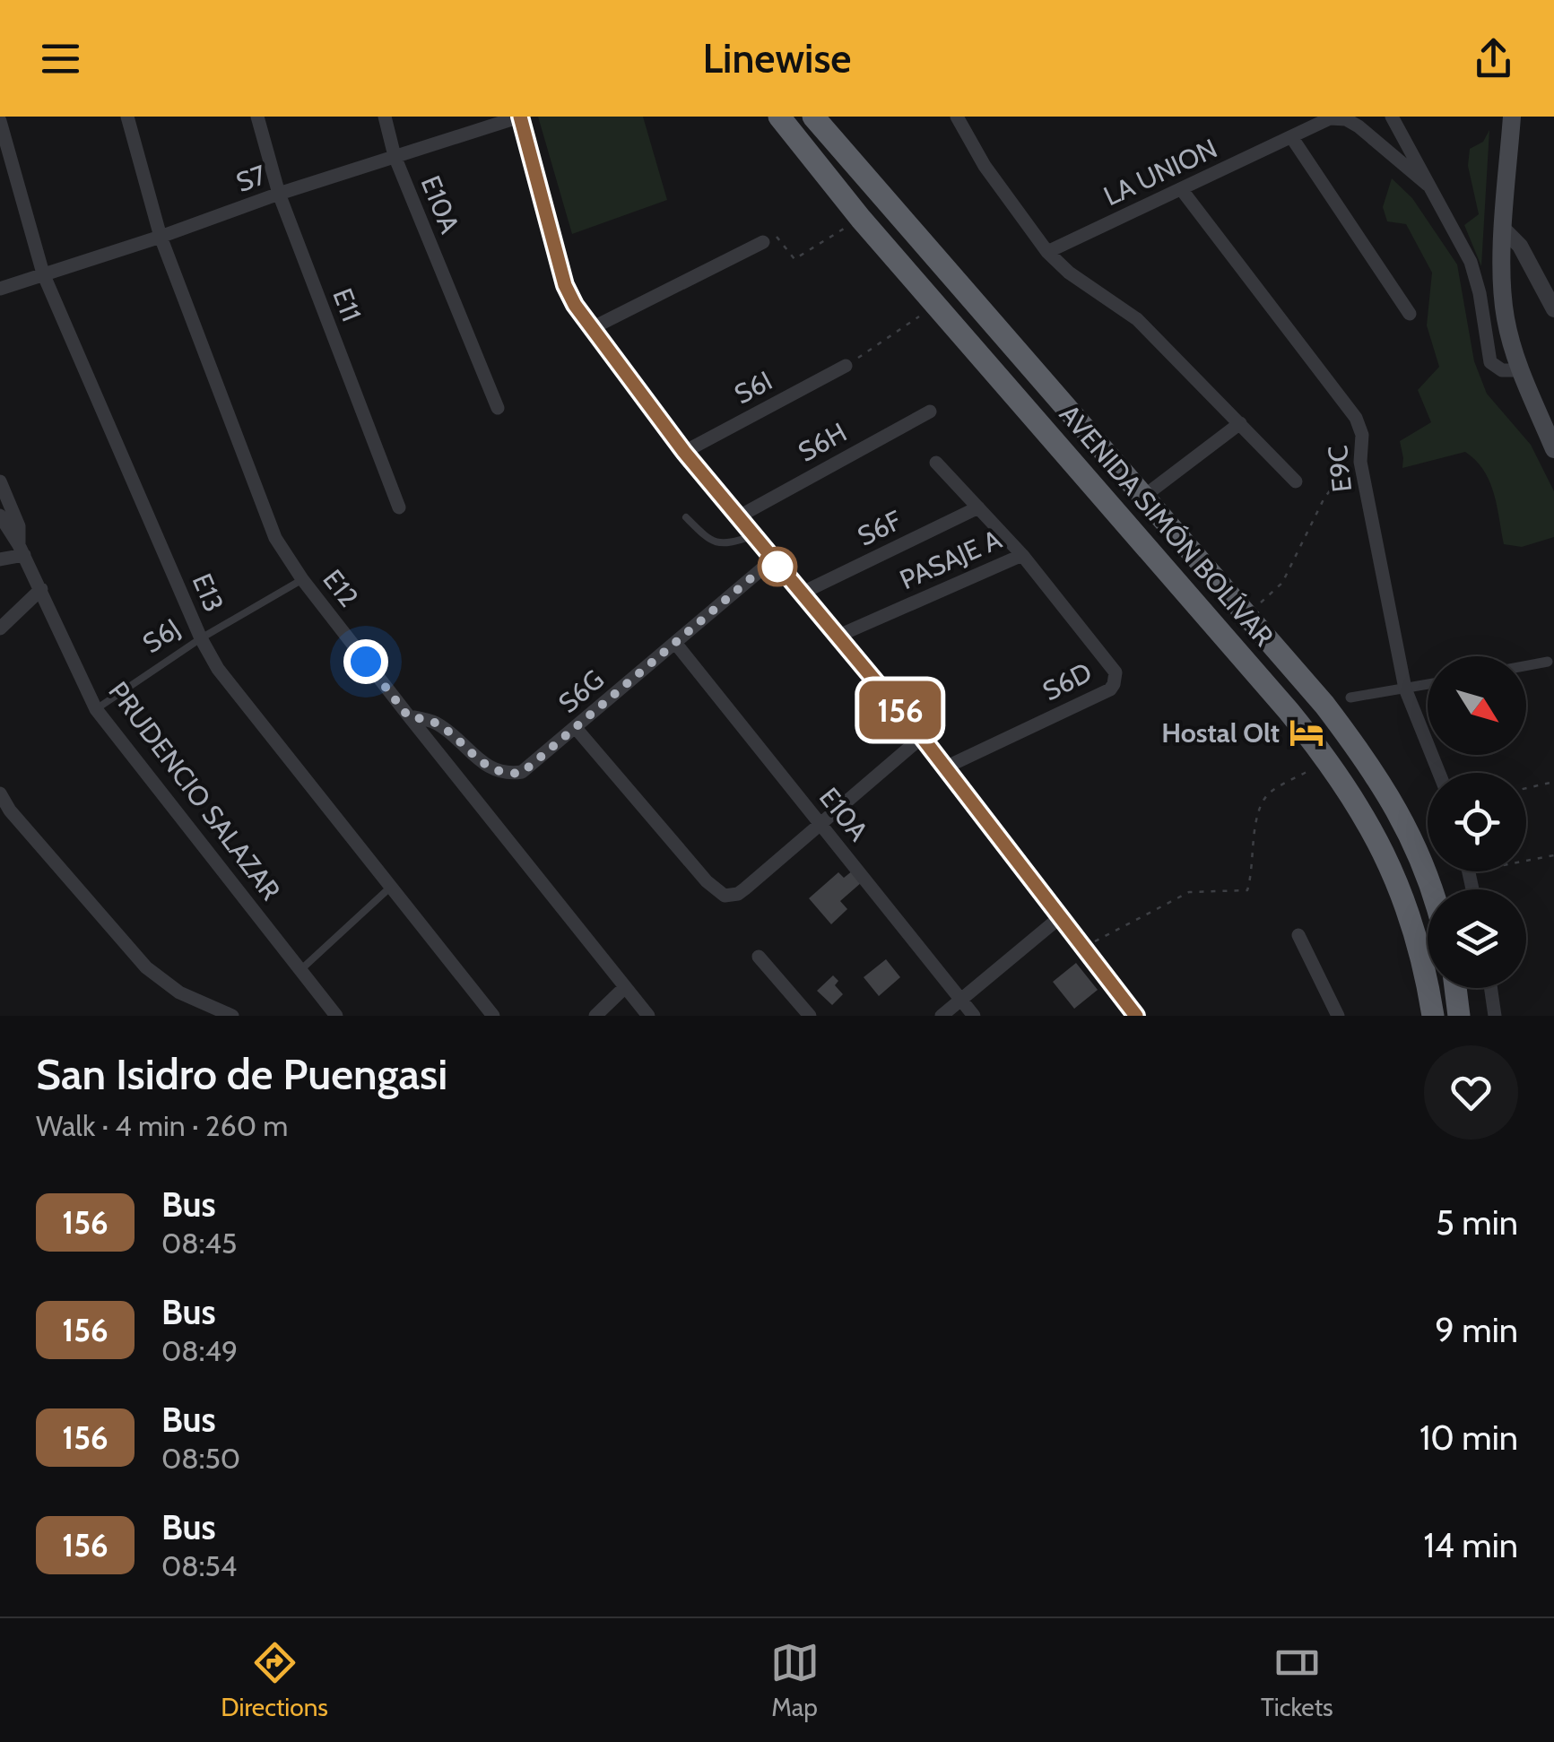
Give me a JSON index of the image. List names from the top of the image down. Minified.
{"streets":{"highway":["AVENIDA SIMÓN BOLÍVAR"],"street":["LA UNION","S7","E10A","E11","S6I","S6H","E9C","S6F","PASAJE A","E12","E13","S6D","S6G","PRUDENCIO SALAZAR"],"lane":["S6J"]},"crossings":[["LA UNION","E9C"],["S7","E10A"],["S7","E11"],["S7","E12"],["S7","E13"],["E10A","S6G"],["S6F","PASAJE A"],["PASAJE A","S6D"],["E12","S6J"],["E12","S6G"],["E13","S6J"],["S6J","PRUDENCIO SALAZAR"]],"places":{"hotel":["Hostal Olt"]},"lines":["bus line 156"],"north":"bottom right","page":{"header":"Linewise","on_map":"156","heading":["San Isidro de Puengasi","Walk · 4 min · 260 m"],"list":[{"mark":"156","name":"Bus","note":"08:45","value":"5 min"},{"mark":"156","name":"Bus","note":"08:49","value":"9 min"},{"mark":"156","name":"Bus","note":"08:50","value":"10 min"},{"mark":"156","name":"Bus","note":"08:54","value":"14 min"}],"tabs":["Directions","Map","Tickets"]}}
